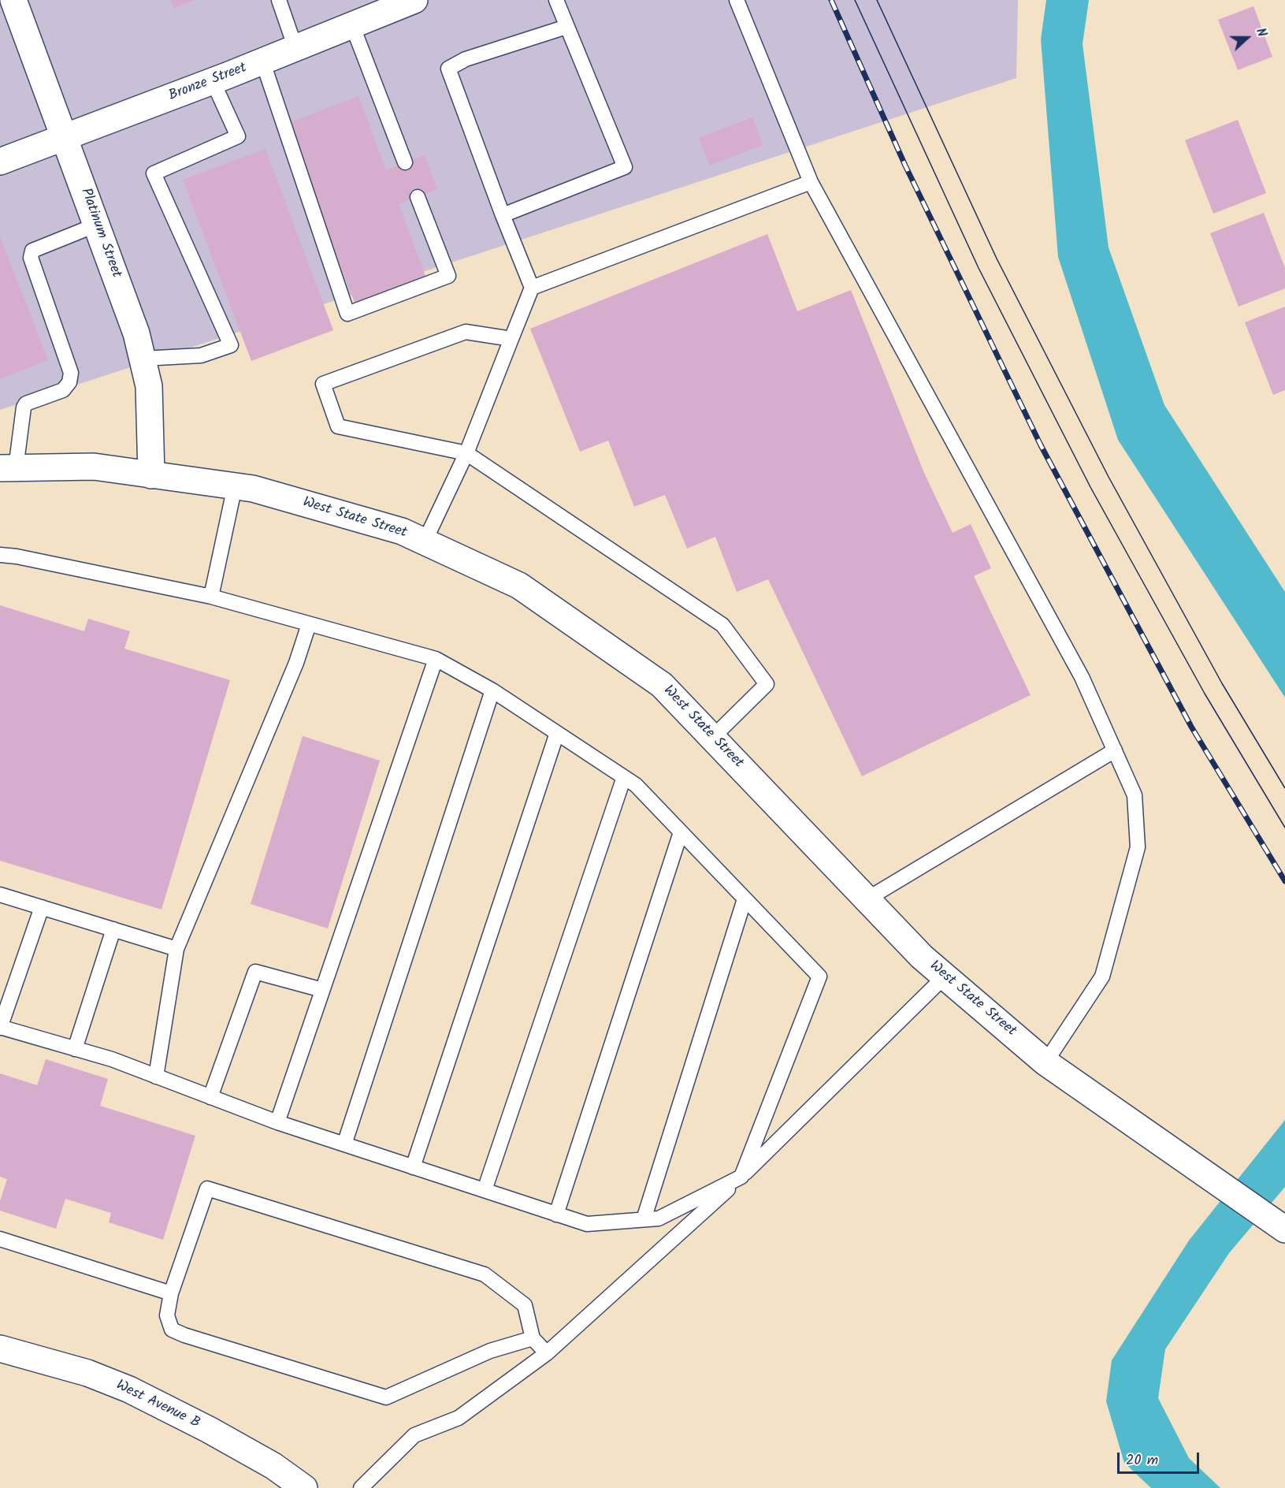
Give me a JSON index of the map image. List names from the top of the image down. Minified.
{"streets":{"street":["Bronze Street","Platinum Street","West State Street","West Avenue B"]},"crossings":[["Bronze Street","Platinum Street"],["Platinum Street","West State Street"]],"scale_bar":"20 m","north":"right"}
